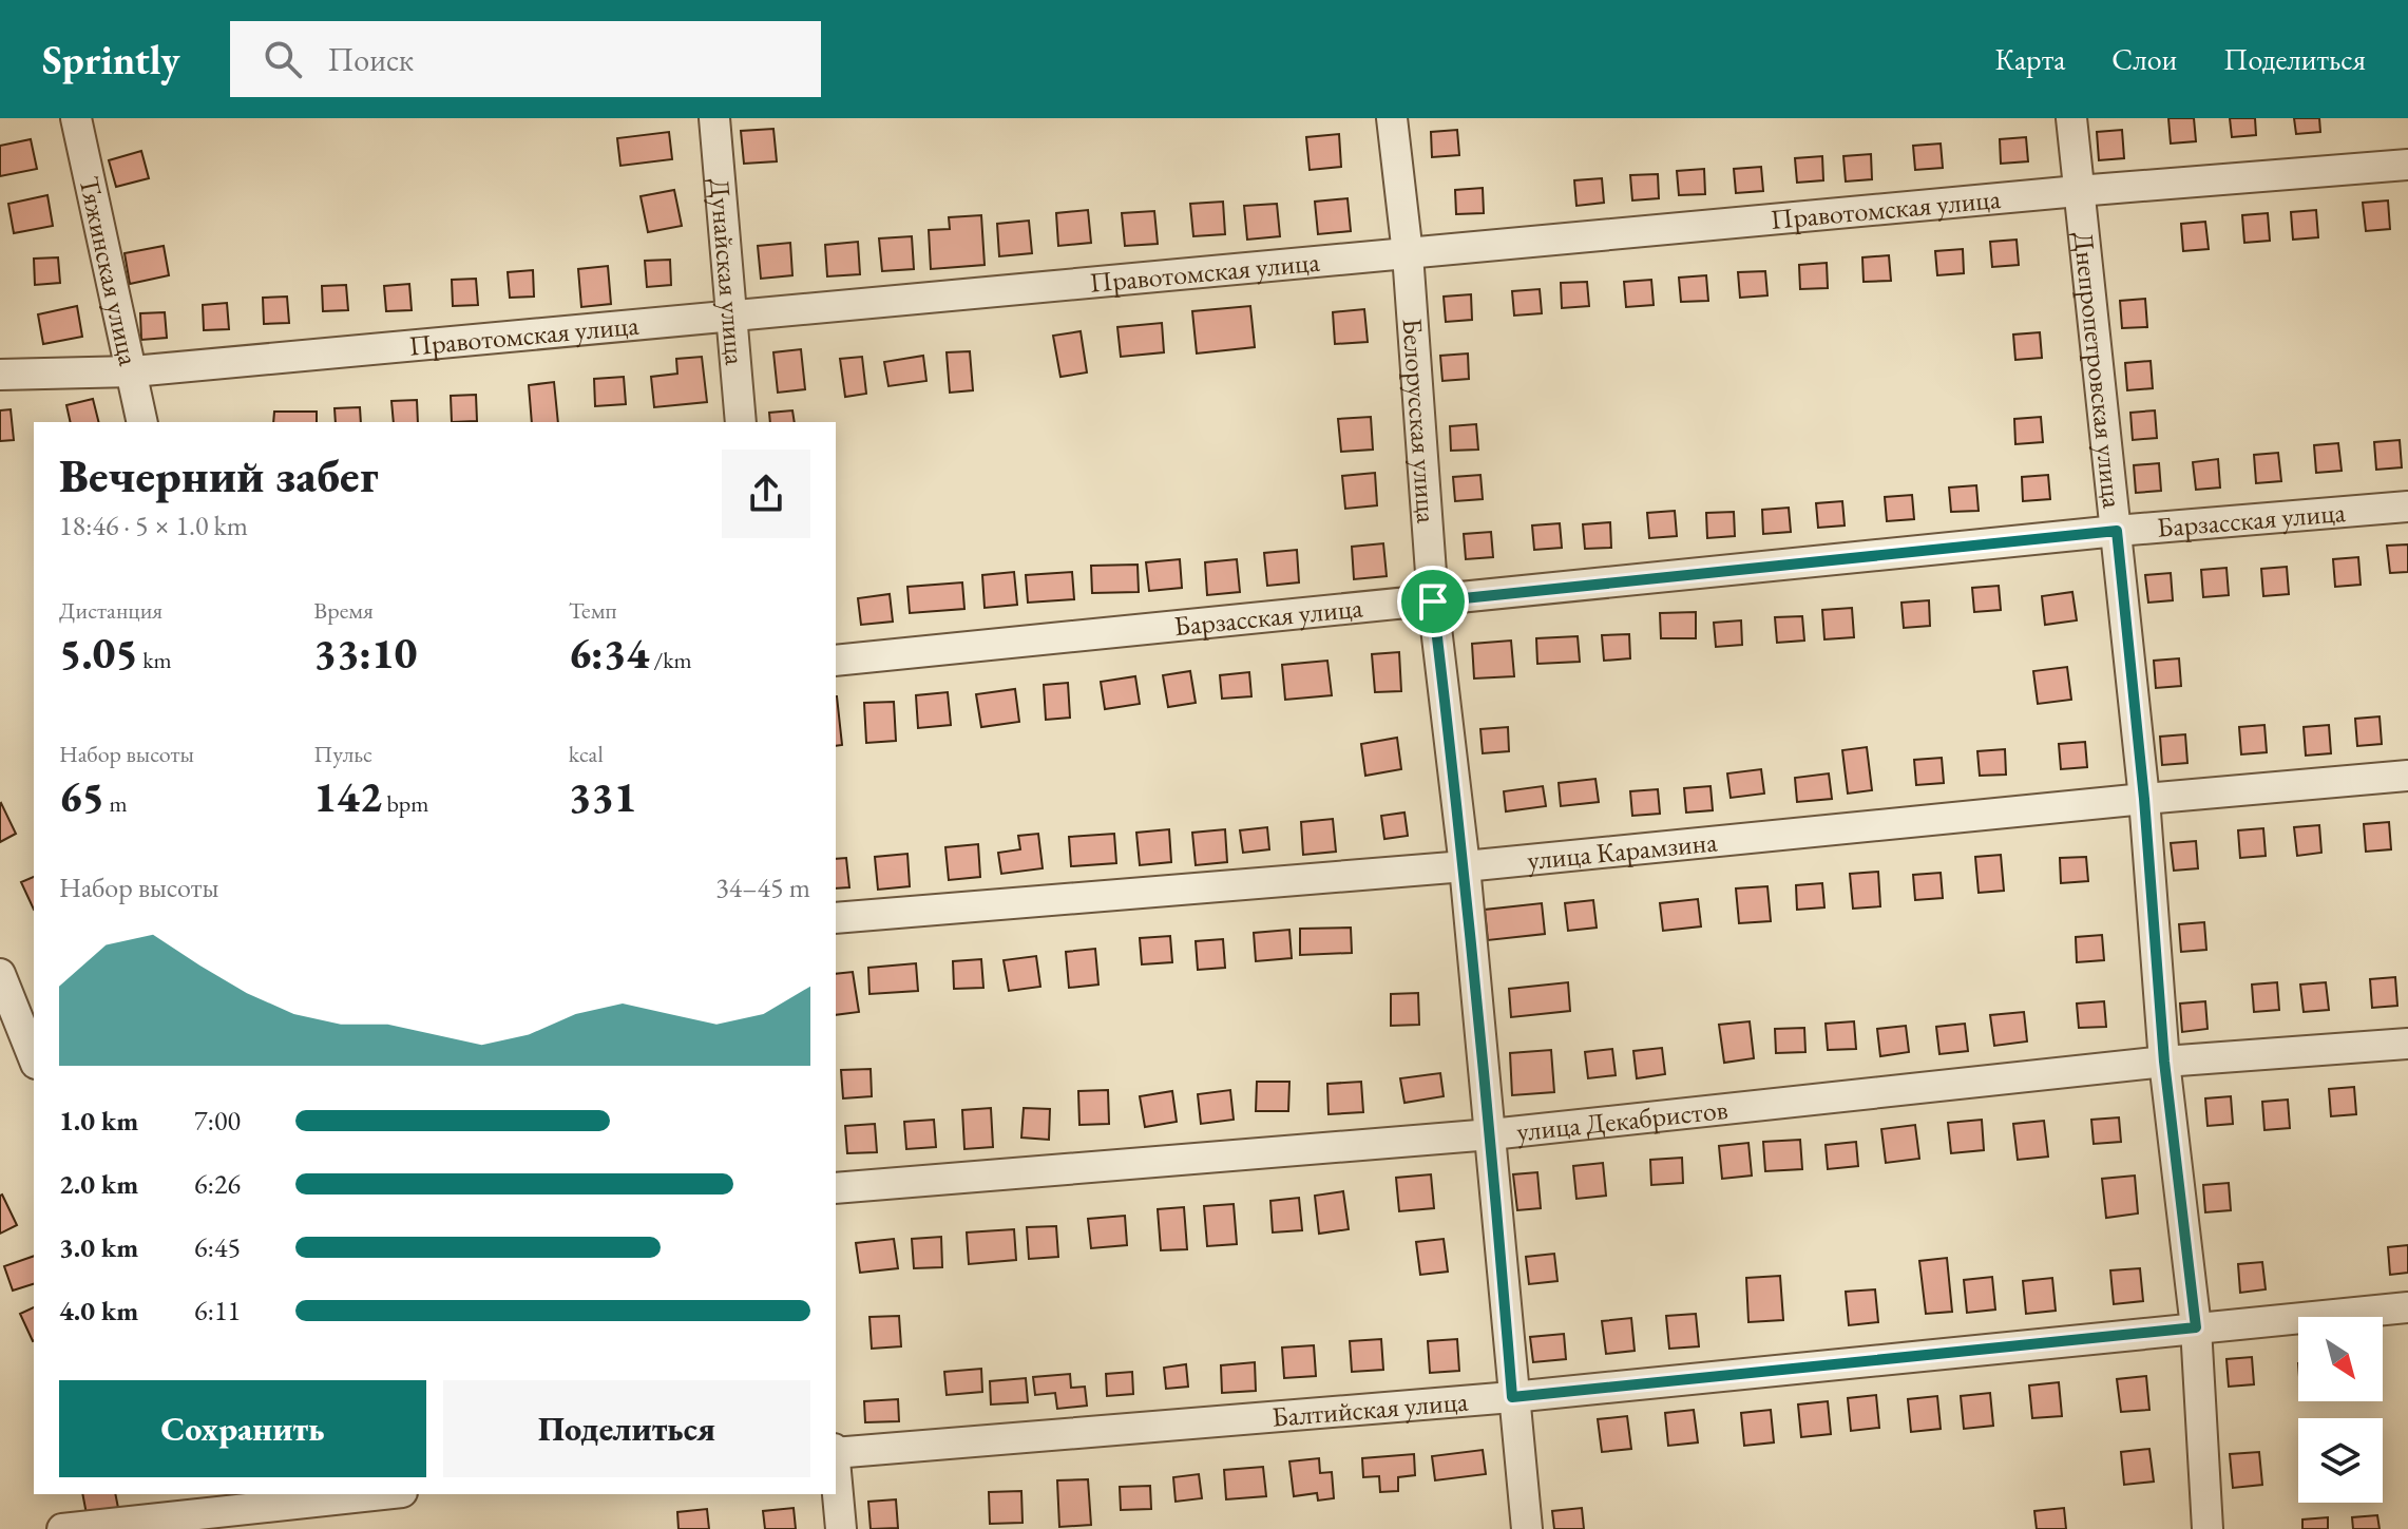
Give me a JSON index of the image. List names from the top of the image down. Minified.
{"streets":{"street":["Правотомская улица","Тяжинская улица","Дунайская улица","Днепропетровская улица","Белорусская улица","Барзасская улица","улица Карамзина","улица Декабристов","Балтийская улица"]},"crossings":[["Правотомская улица","Тяжинская улица"],["Правотомская улица","Дунайская улица"],["Правотомская улица","Днепропетровская улица"],["Правотомская улица","Белорусская улица"],["Днепропетровская улица","Барзасская улица"],["Днепропетровская улица","улица Карамзина"],["Днепропетровская улица","улица Декабристов"],["Днепропетровская улица","Балтийская улица"],["Белорусская улица","Барзасская улица"],["Белорусская улица","улица Карамзина"],["Белорусская улица","улица Декабристов"],["Белорусская улица","Балтийская улица"]],"north":"bottom right","page":{"header":"Sprintly","search":"Поиск","nav":["Карта","Слои","Поделиться"],"heading":["Вечерний забег","18:46 · 5 × 1.0 km"],"stats":[["Дистанция","5.05 km"],["Время","33:10"],["Темп","6:34 /km"],["Набор высоты","65 m"],["Пульс","142 bpm"],["kcal","331"]],"chart":["Набор высоты","34–45 m"],"list":[{"name":"1.0 km","note":"7:00"},{"name":"2.0 km","note":"6:26"},{"name":"3.0 km","note":"6:45"},{"name":"4.0 km","note":"6:11"}],"buttons":["Сохранить","Поделиться"]}}
